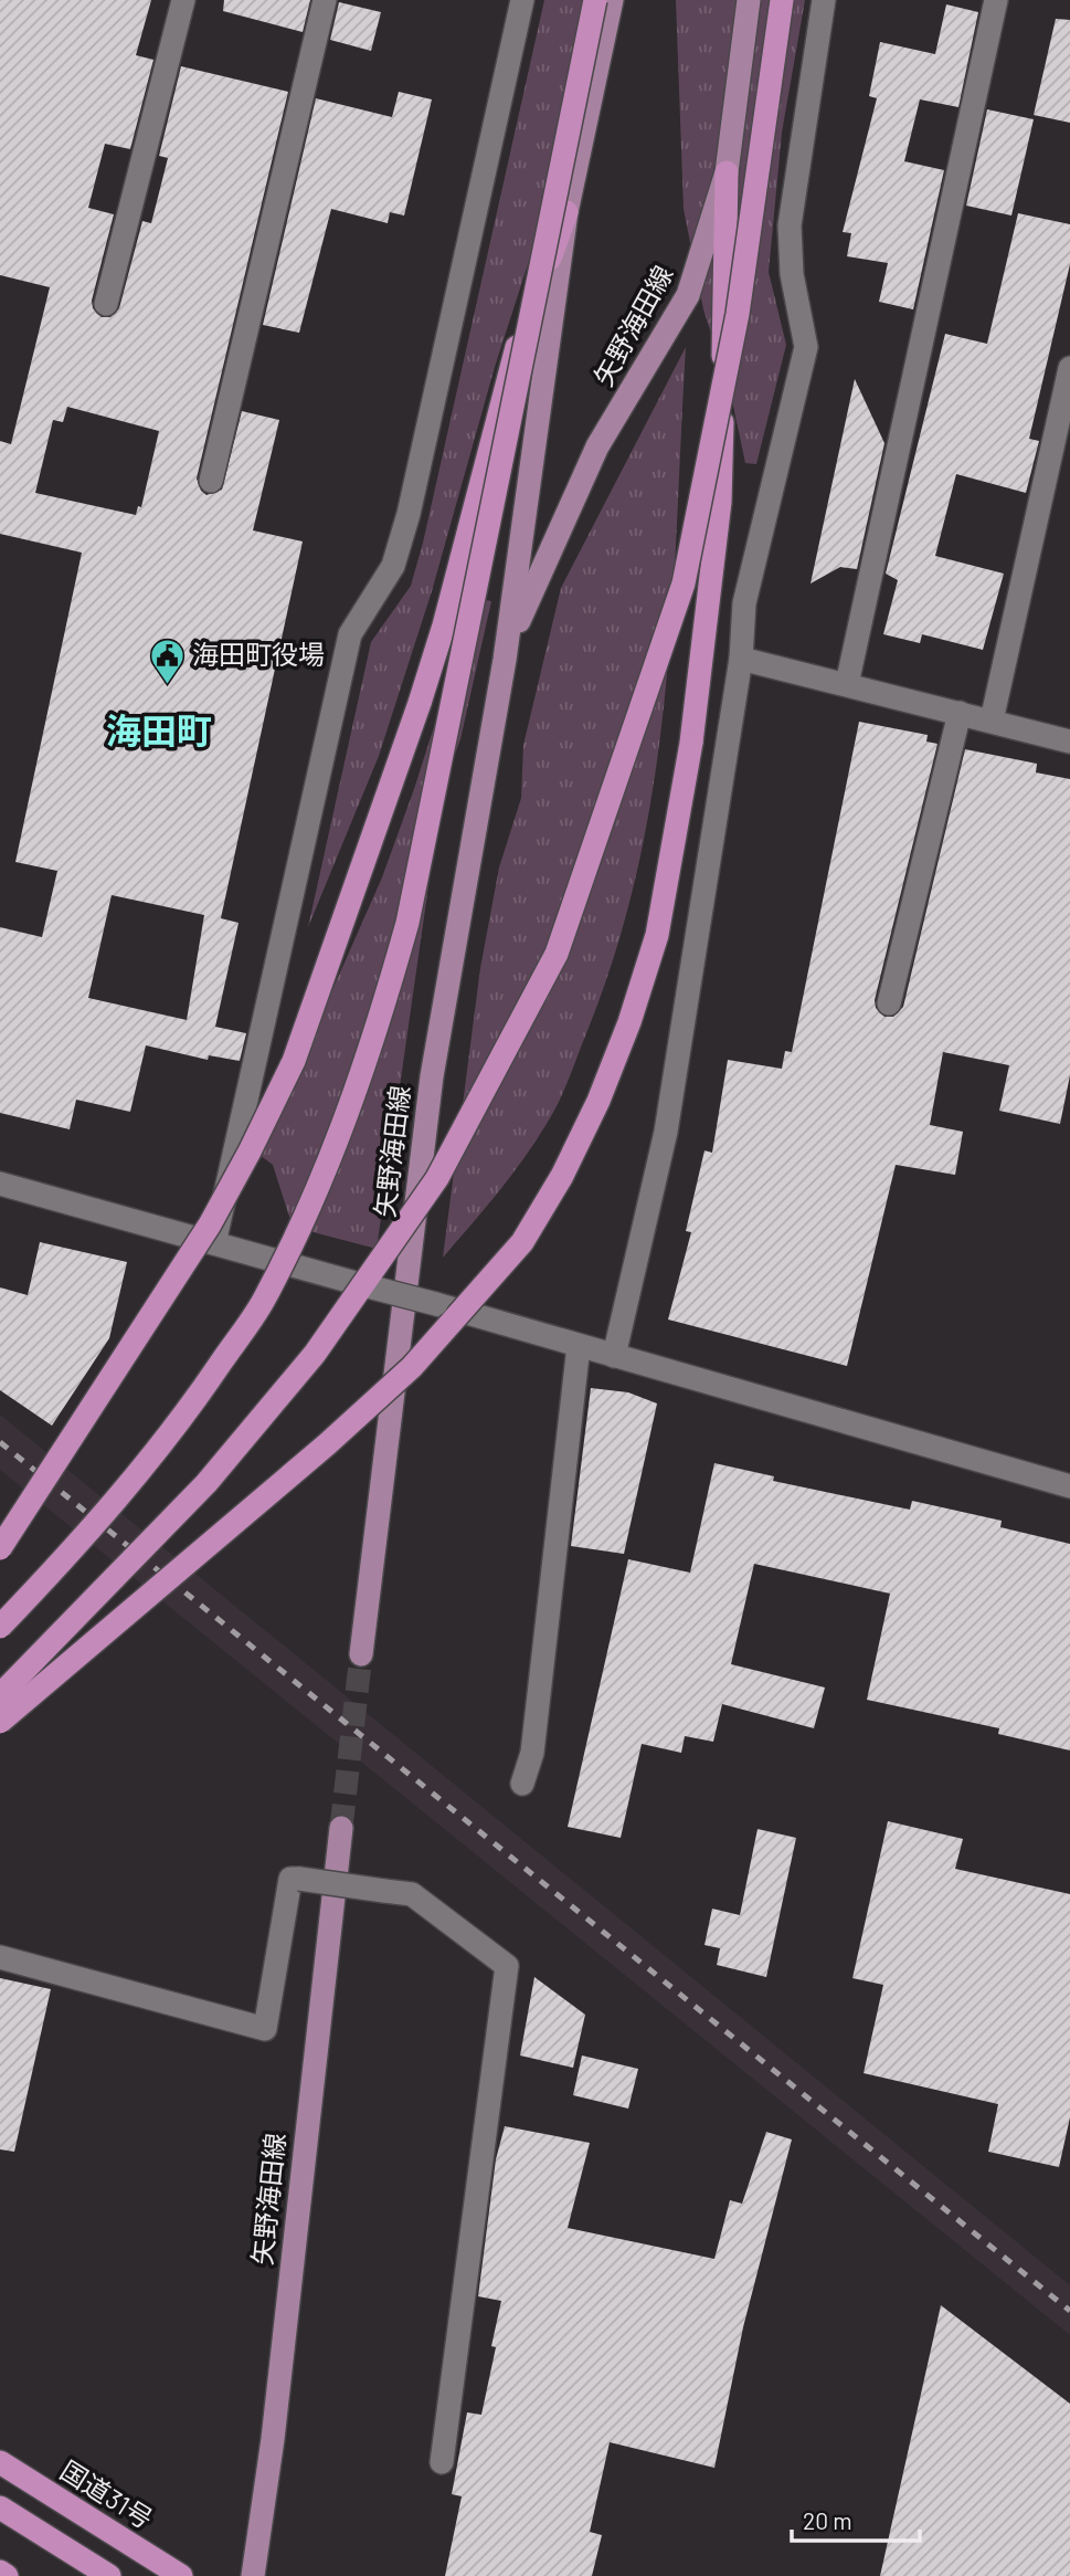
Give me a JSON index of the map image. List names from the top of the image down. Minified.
{"streets":{"highway":["国道31号"],"main road":["矢野海田線"]},"districts":["海田町"],"places":{"public building":["海田町役場"]},"scale_bar":"20 m"}
